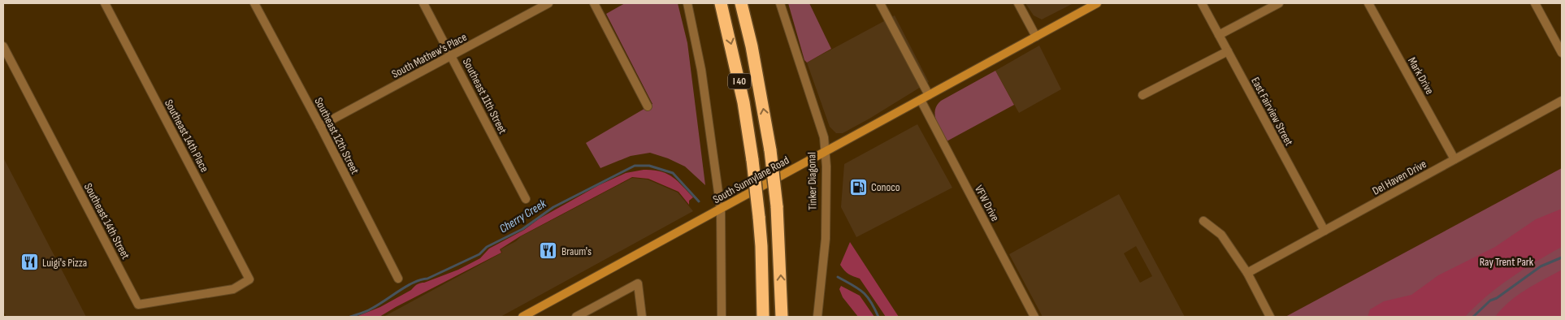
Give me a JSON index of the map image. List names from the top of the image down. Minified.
{"streets":{"highway":["I 40"],"main road":["South Sunnylane Road"],"street":["South Mathew's Place","Mark Drive","Southeast 11th Street","East Fairview Street","Southeast 14th Place","Southeast 12th Street","Del Haven Drive","Tinker Diagonal","VFW Drive","Southeast 14th Street"]},"crossings":[["South Mathew's Place","Southeast 11th Street"],["South Mathew's Place","Southeast 12th Street"],["Mark Drive","Del Haven Drive"],["East Fairview Street","Del Haven Drive"],["Southeast 14th Place","Southeast 14th Street"],["South Sunnylane Road","Tinker Diagonal"],["South Sunnylane Road","VFW Drive"]],"water":["Cherry Creek"],"parks":["Ray Trent Park"],"places":{"fuel station":["Conoco"],"restaurant":["Braum's","Luigi's Pizza"]}}
